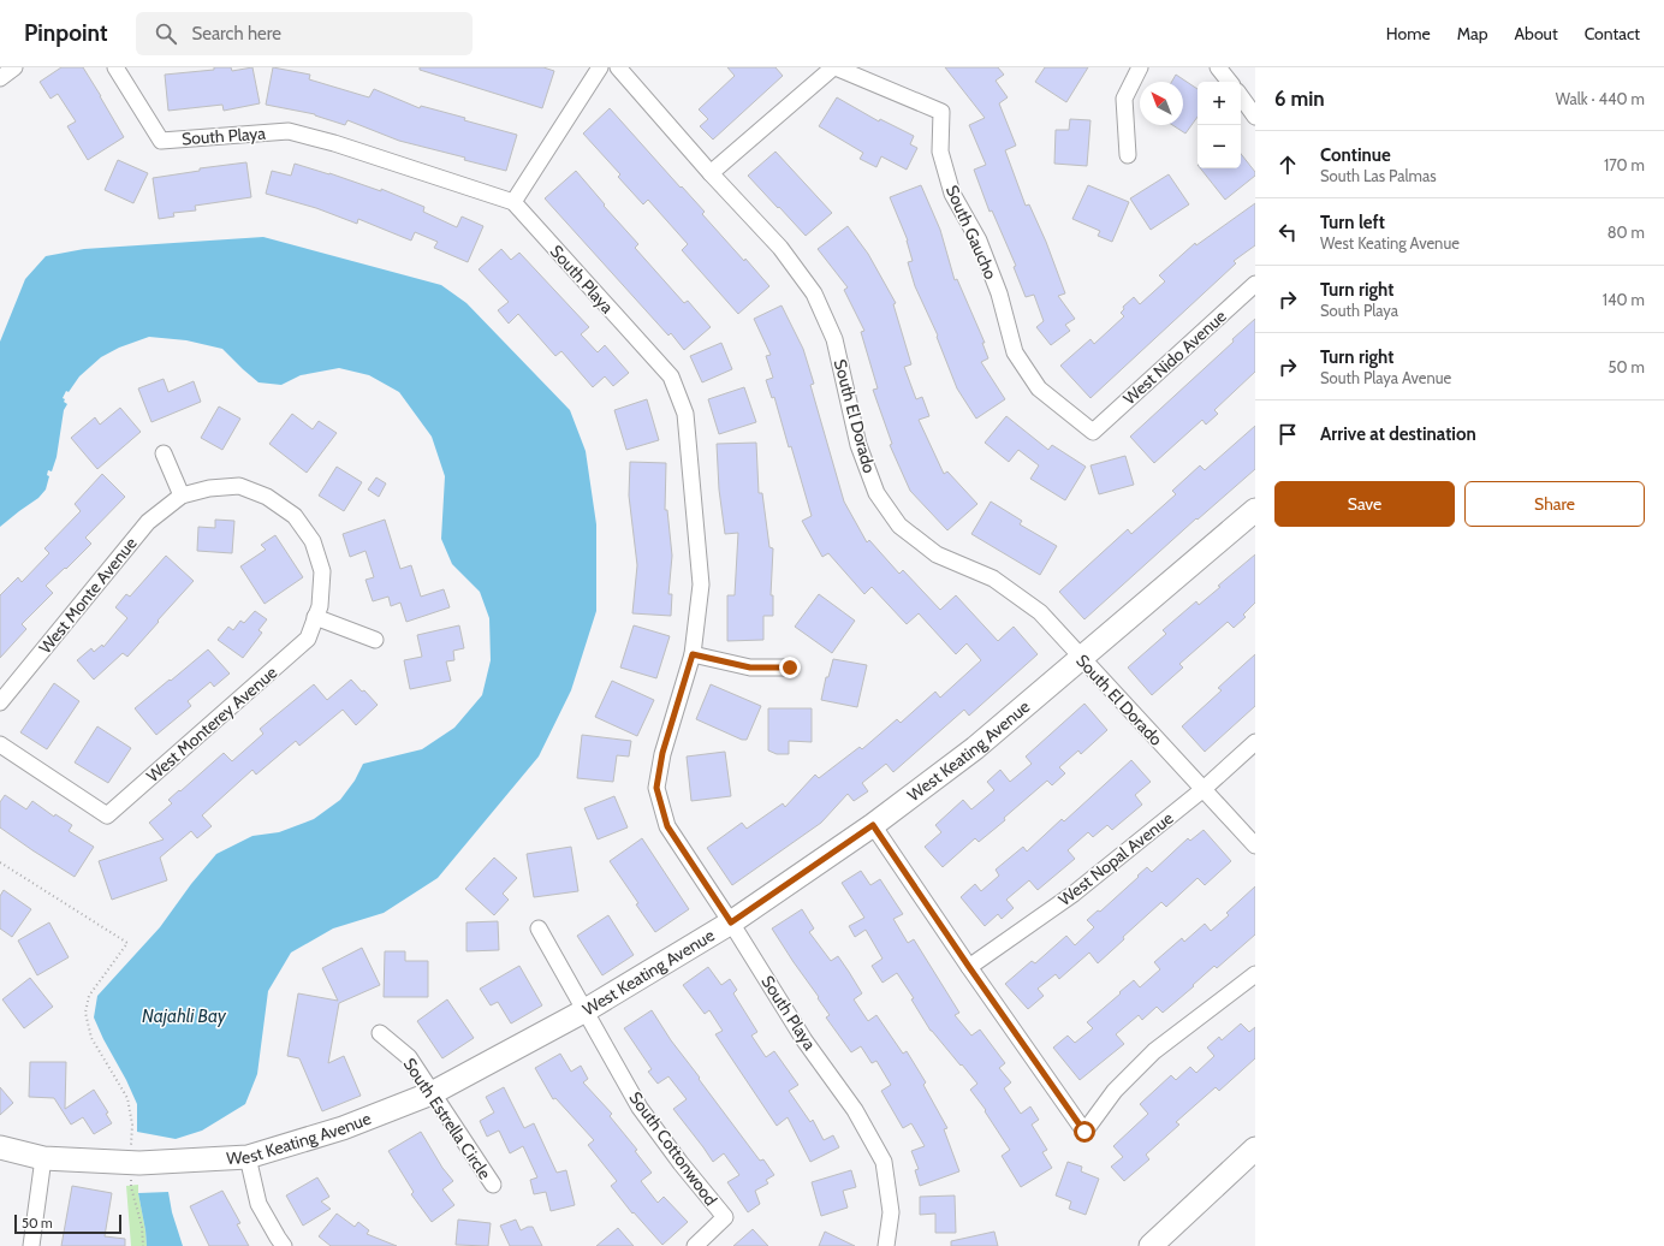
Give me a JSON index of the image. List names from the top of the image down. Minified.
{"streets":{"street":["South Playa","South Gaucho","West Nido Avenue","South El Dorado","West Monte Avenue","West Monterey Avenue","West Keating Avenue","West Nopal Avenue","South Estrella Circle","South Cottonwood"]},"crossings":[["South Playa","West Keating Avenue"],["South Gaucho","West Nido Avenue"],["South Gaucho","South El Dorado"],["South El Dorado","West Keating Avenue"],["South El Dorado","West Nopal Avenue"],["West Monte Avenue","West Monterey Avenue"],["West Keating Avenue","South Estrella Circle"],["West Keating Avenue","South Cottonwood"]],"water":["Najahli Bay"],"scale_bar":"50 m","north":"top left","page":{"header":"Pinpoint","search":"Search here","nav":["Home","Map","About","Contact"],"heading":["6 min","Walk · 440 m"],"map_buttons":["+","−"],"list":[["Continue","South Las Palmas","170 m"],["Turn left","West Keating Avenue","80 m"],["Turn right","South Playa","140 m"],["Turn right","South Playa Avenue","50 m"],"Arrive at destination"],"buttons":["Save","Share"],"scale":"50 m"}}
